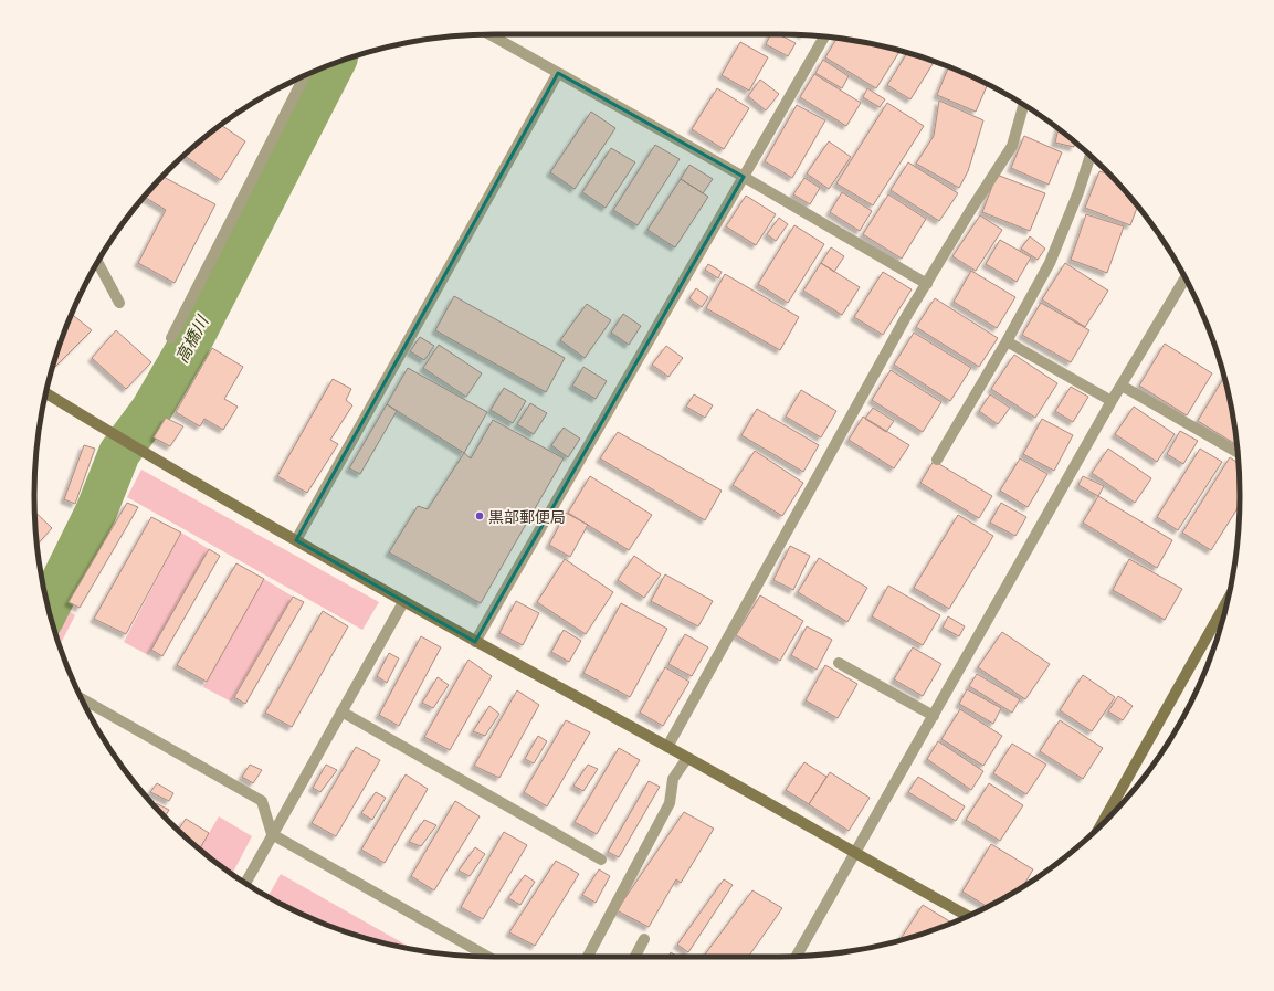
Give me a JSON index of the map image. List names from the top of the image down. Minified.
{"water":["高橋川"],"places":["黒部郵便局"]}
